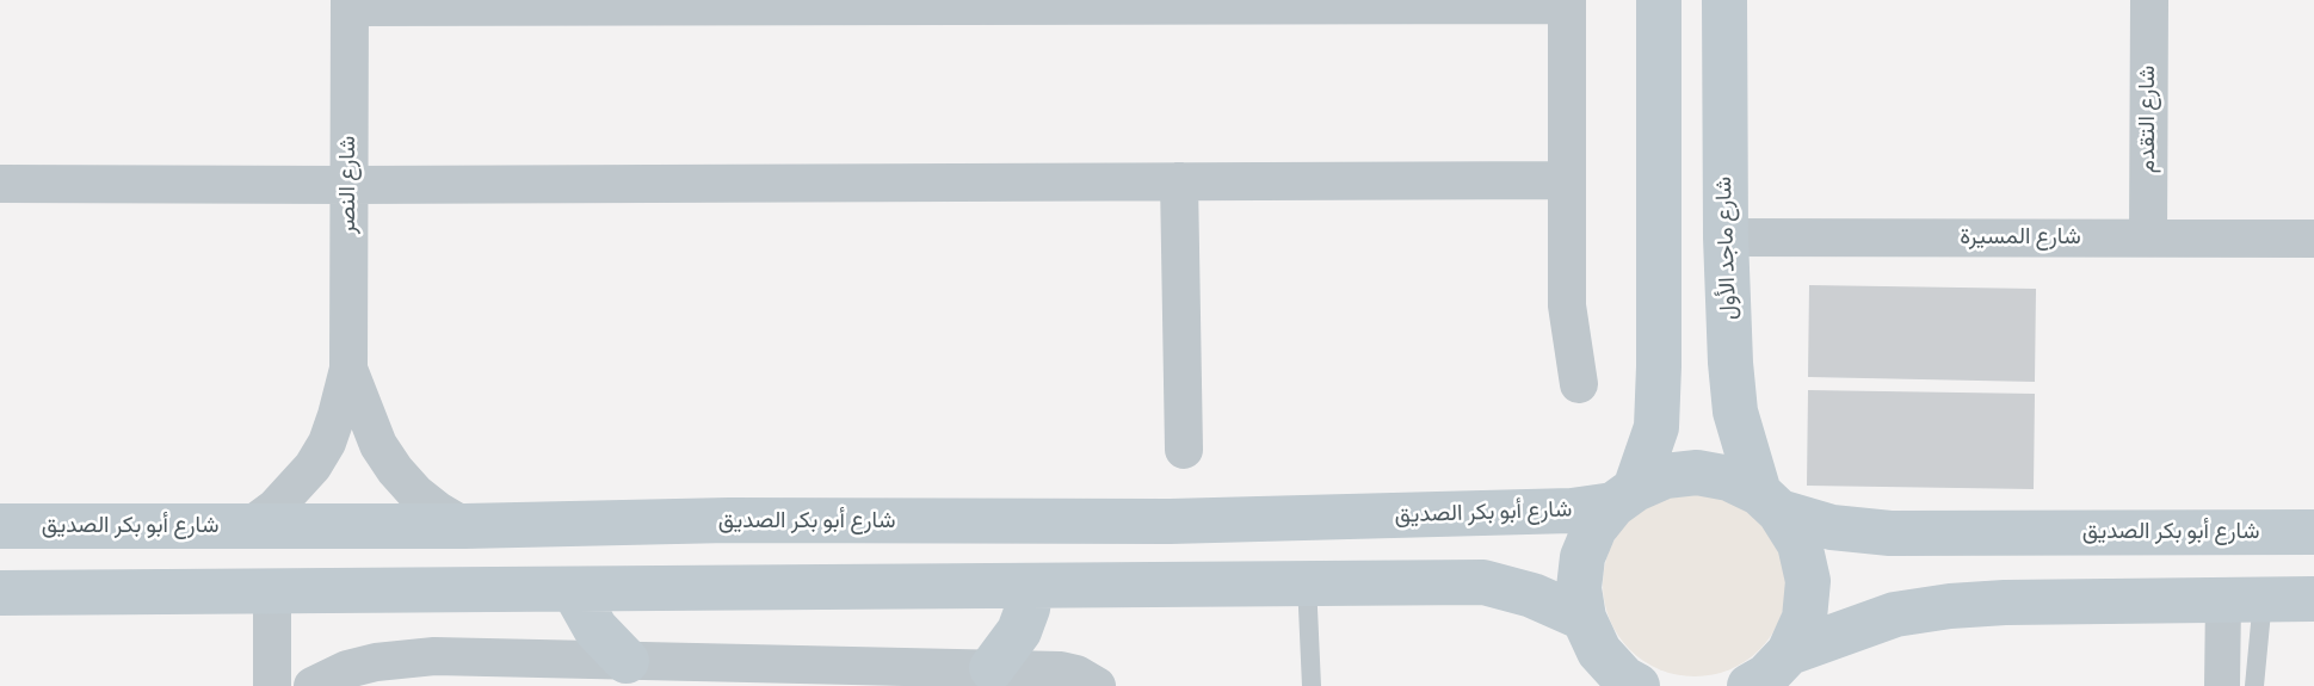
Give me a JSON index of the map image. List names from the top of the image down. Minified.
{"streets":{"street":["شارع التقدم","شارع النصر","شارع المسيرة","شارع ماجد الأول","شارع أبو بكر الصديق"]},"crossings":[["شارع التقدم","شارع المسيرة"],["شارع النصر","شارع أبو بكر الصديق"],["شارع المسيرة","شارع ماجد الأول"],["شارع ماجد الأول","شارع أبو بكر الصديق"]]}
